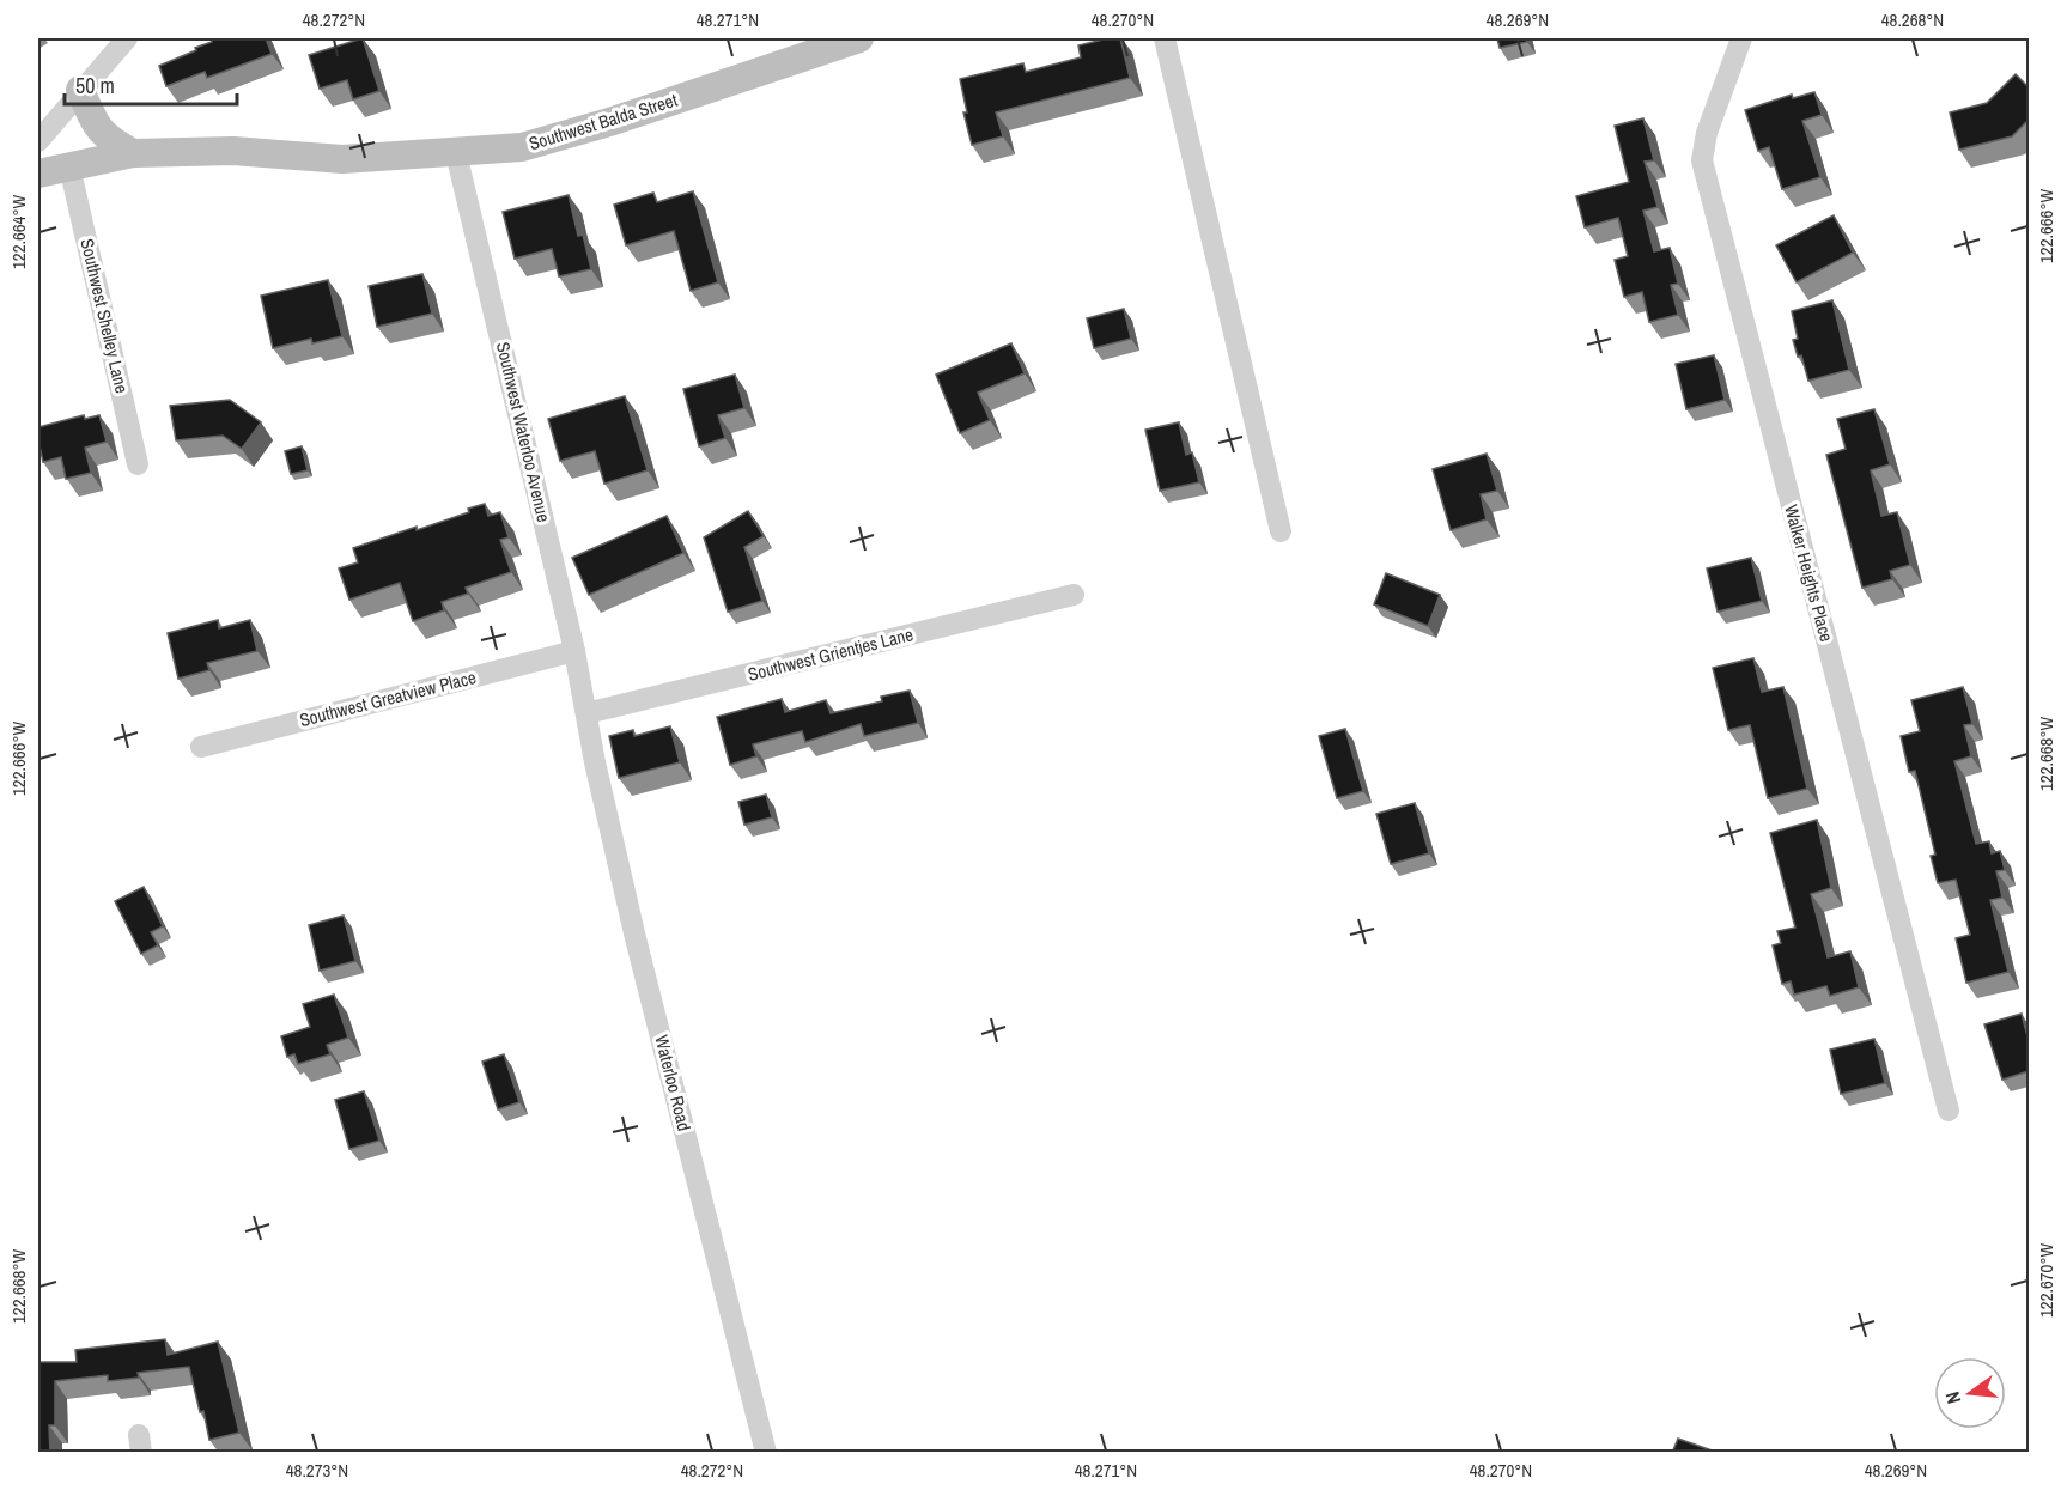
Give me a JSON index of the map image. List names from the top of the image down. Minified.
{"streets":{"street":["Southwest Balda Street","Southwest Shelley Lane","Southwest Waterloo Avenue","Walker Heights Place","Southwest Grientjes Lane","Southwest Greatview Place","Waterloo Road"]},"crossings":[["Southwest Balda Street","Southwest Shelley Lane"],["Southwest Balda Street","Southwest Waterloo Avenue"],["Southwest Waterloo Avenue","Southwest Grientjes Lane"],["Southwest Waterloo Avenue","Southwest Greatview Place"],["Southwest Waterloo Avenue","Waterloo Road"],["Southwest Grientjes Lane","Waterloo Road"]],"scale_bar":"50 m","north":"left","coordinates":["48.272°N","48.271°N","48.270°N","48.269°N","48.268°N","122.666°W","122.664°W","122.668°W","122.670°W","48.273°N"]}
